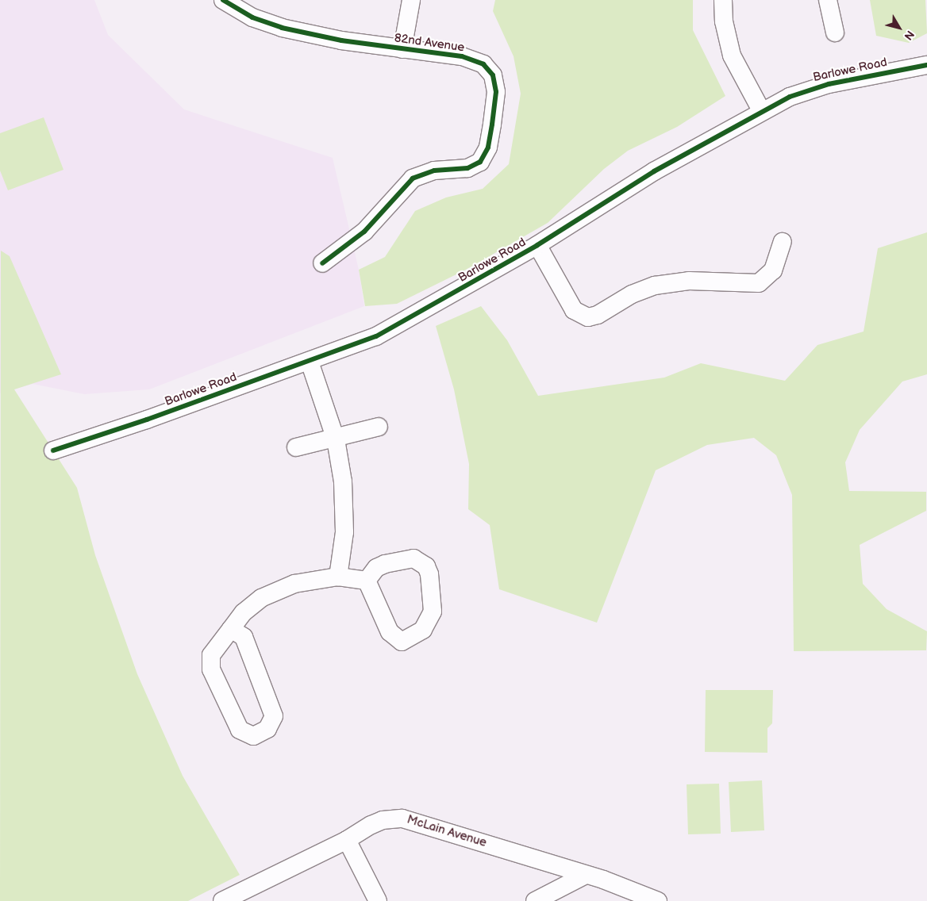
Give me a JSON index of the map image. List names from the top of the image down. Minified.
{"streets":{"street":["82nd Avenue","Barlowe Road","McLain Avenue"]},"north":"bottom right"}
